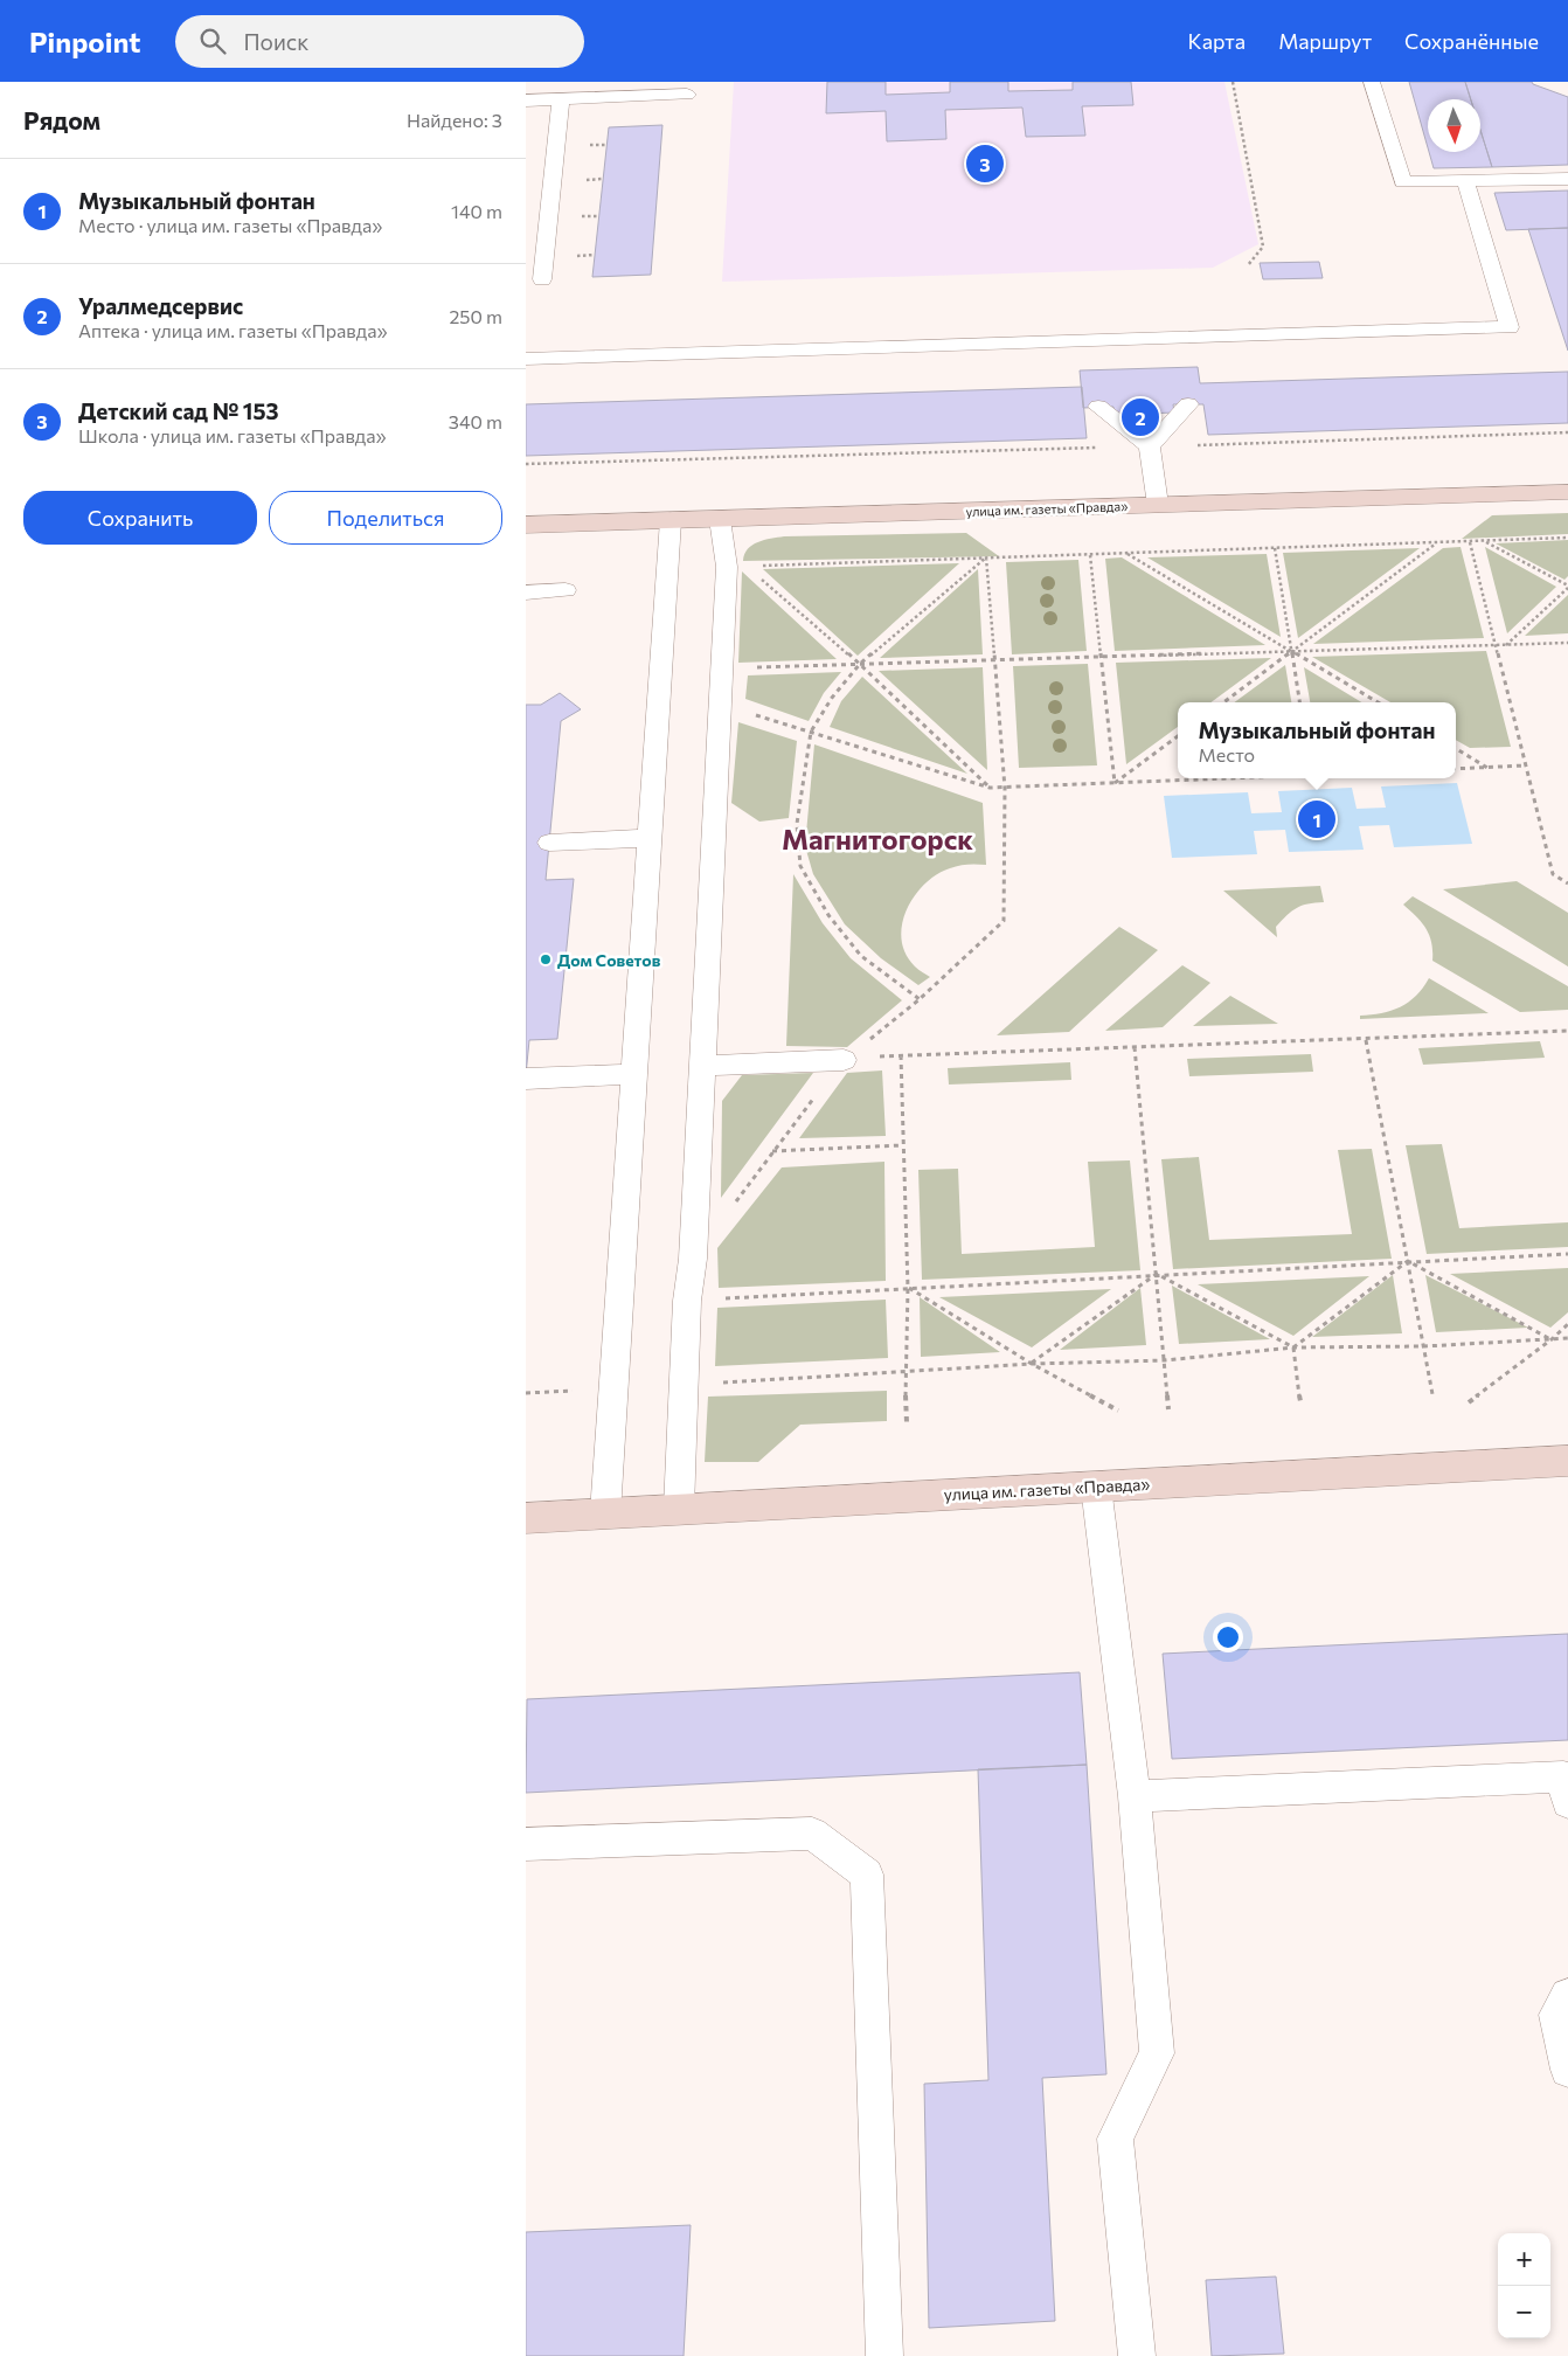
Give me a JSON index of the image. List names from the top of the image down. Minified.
{"streets":{"street":["улица им. газеты «Правда»"]},"districts":["Магнитогорск"],"places":["Дом Советов"],"north":"bottom","page":{"header":"Pinpoint","search":"Поиск","nav":["Карта","Маршрут","Сохранённые"],"heading":["Рядом","Найдено: 3"],"pins":["3","2","1"],"list":[{"mark":"1","name":"Музыкальный фонтан","note":"Место · улица им. газеты «Правда»","value":"140 m"},{"mark":"2","name":"Уралмедсервис","note":"Аптека · улица им. газеты «Правда»","value":"250 m"},{"mark":"3","name":"Детский сад № 153","note":"Школа · улица им. газеты «Правда»","value":"340 m"}],"buttons":["Сохранить","Поделиться"],"popup":["Музыкальный фонтан","Место"],"map_buttons":["+","−"]}}
